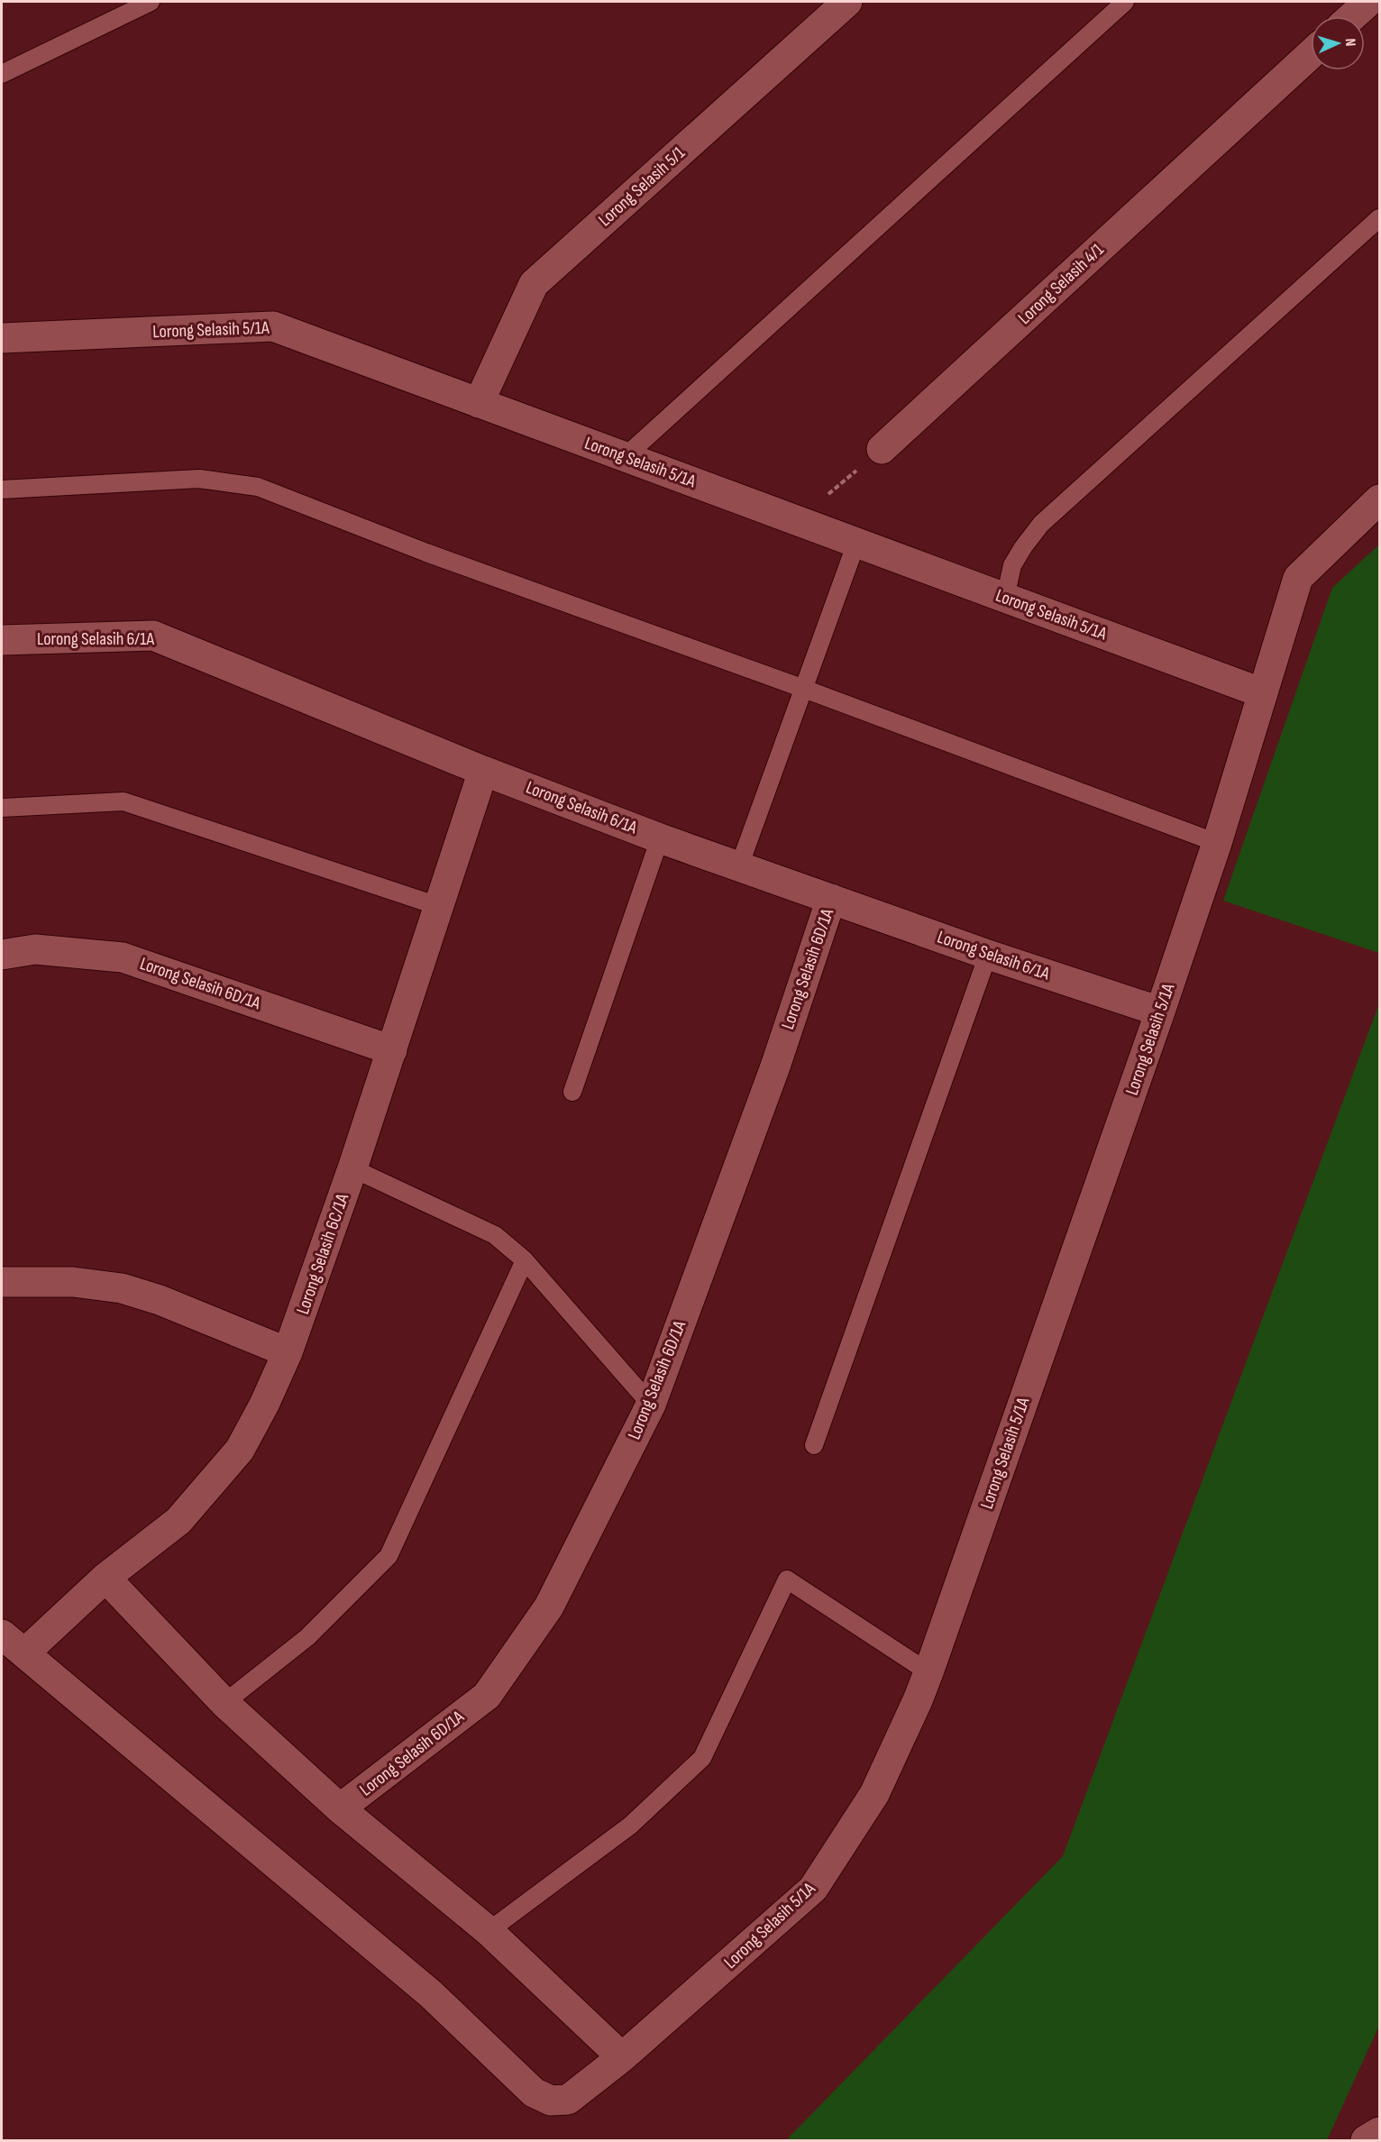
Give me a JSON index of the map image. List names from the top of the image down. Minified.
{"streets":{"street":["Lorong Selasih 5/1","Lorong Selasih 4/1","Lorong Selasih 5/1A","Lorong Selasih 6/1A","Lorong Selasih 6D/1A","Lorong Selasih 6C/1A"]},"crossings":[["Lorong Selasih 5/1","Lorong Selasih 5/1A"],["Lorong Selasih 5/1A","Lorong Selasih 6/1A"],["Lorong Selasih 5/1A","Lorong Selasih 6C/1A"],["Lorong Selasih 6/1A","Lorong Selasih 6D/1A"],["Lorong Selasih 6/1A","Lorong Selasih 6C/1A"],["Lorong Selasih 6D/1A","Lorong Selasih 6C/1A"]],"north":"right"}
